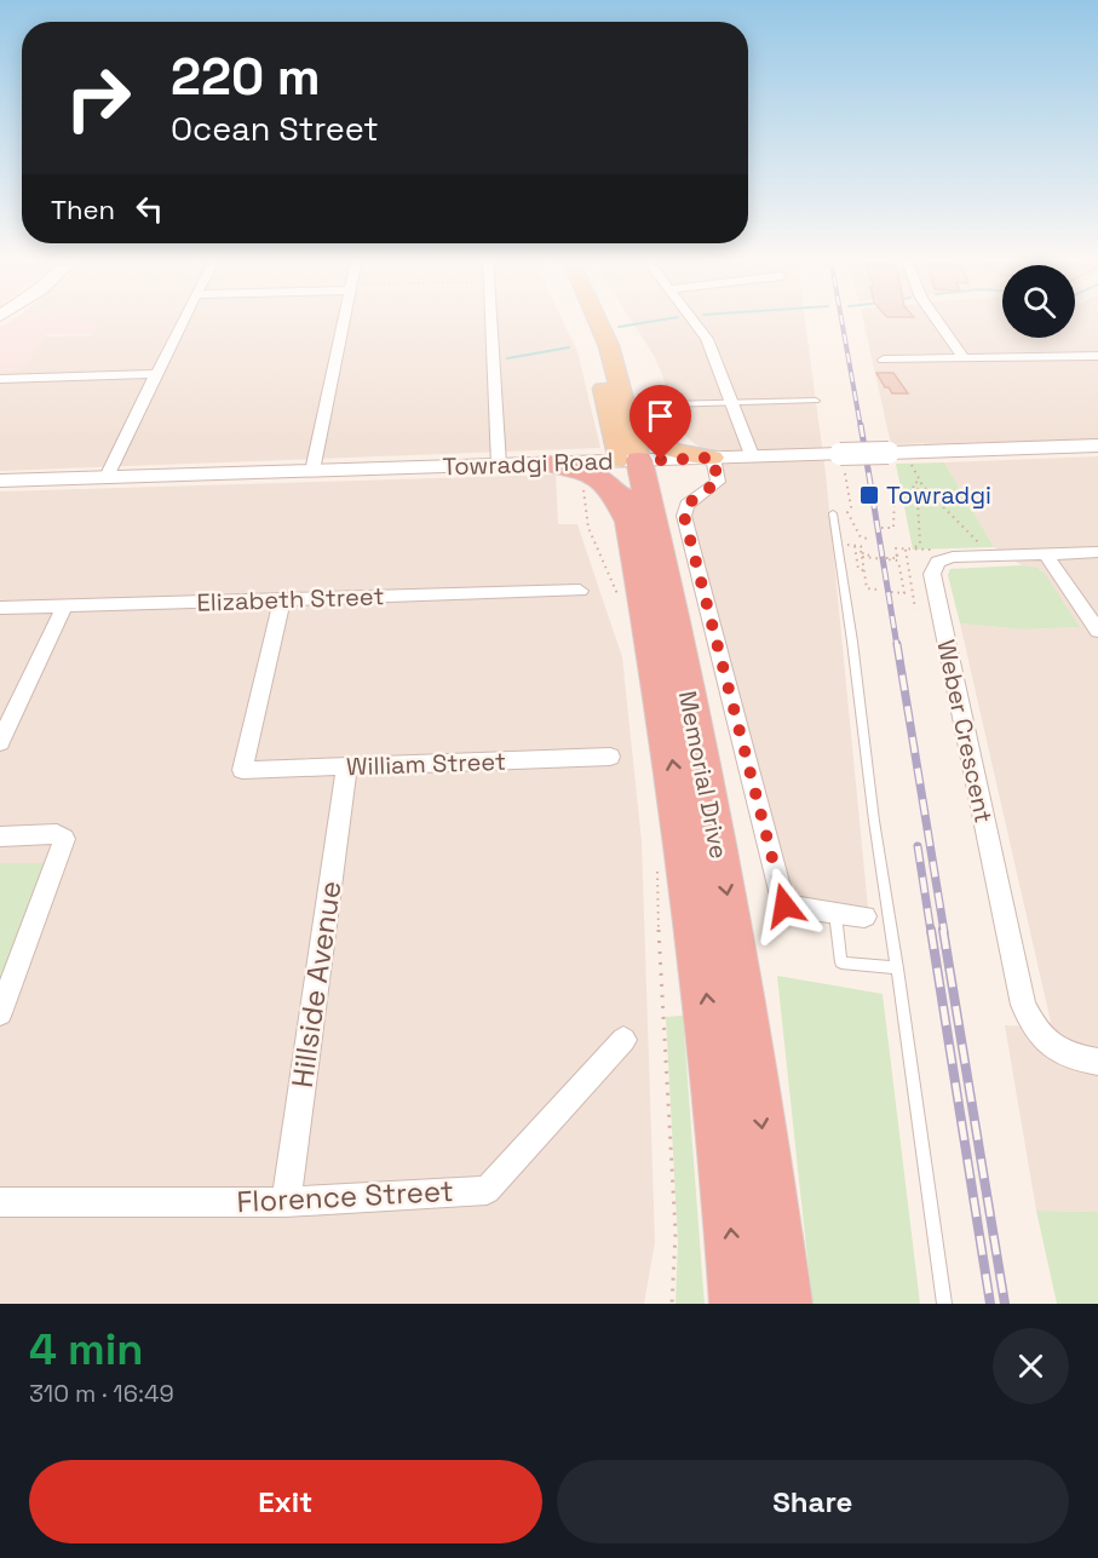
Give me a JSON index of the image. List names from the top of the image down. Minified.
{"streets":{"highway":["Memorial Drive"],"main road":["Towradgi Road"],"street":["Elizabeth Street","Weber Crescent","William Street","Hillside Avenue","Florence Street"]},"crossings":[["Towradgi Road","Memorial Drive"],["Elizabeth Street","William Street"],["William Street","Hillside Avenue"],["Hillside Avenue","Florence Street"]],"places":{"transit":["Towradgi"]},"page":{"turn":["220 m","Ocean Street"],"then":"Then","heading":["4 min","310 m · 16:49"],"buttons":["Exit","Share"]}}
